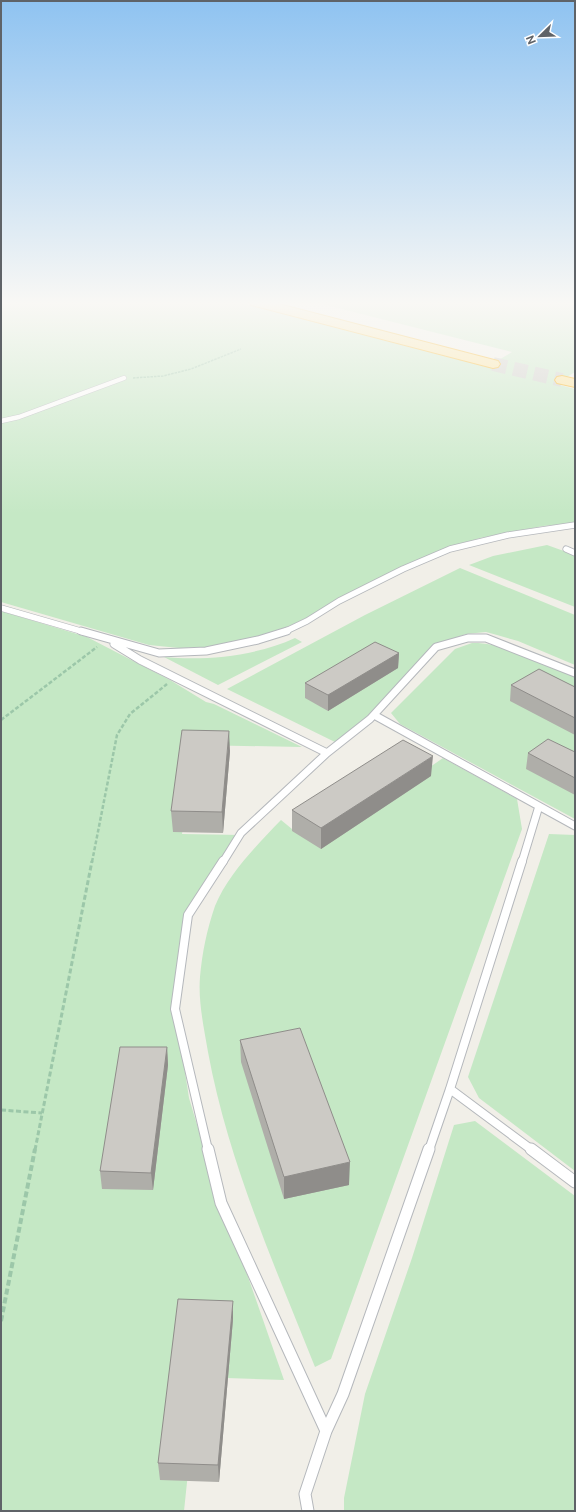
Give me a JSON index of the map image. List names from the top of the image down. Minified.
{"north":"bottom left"}
